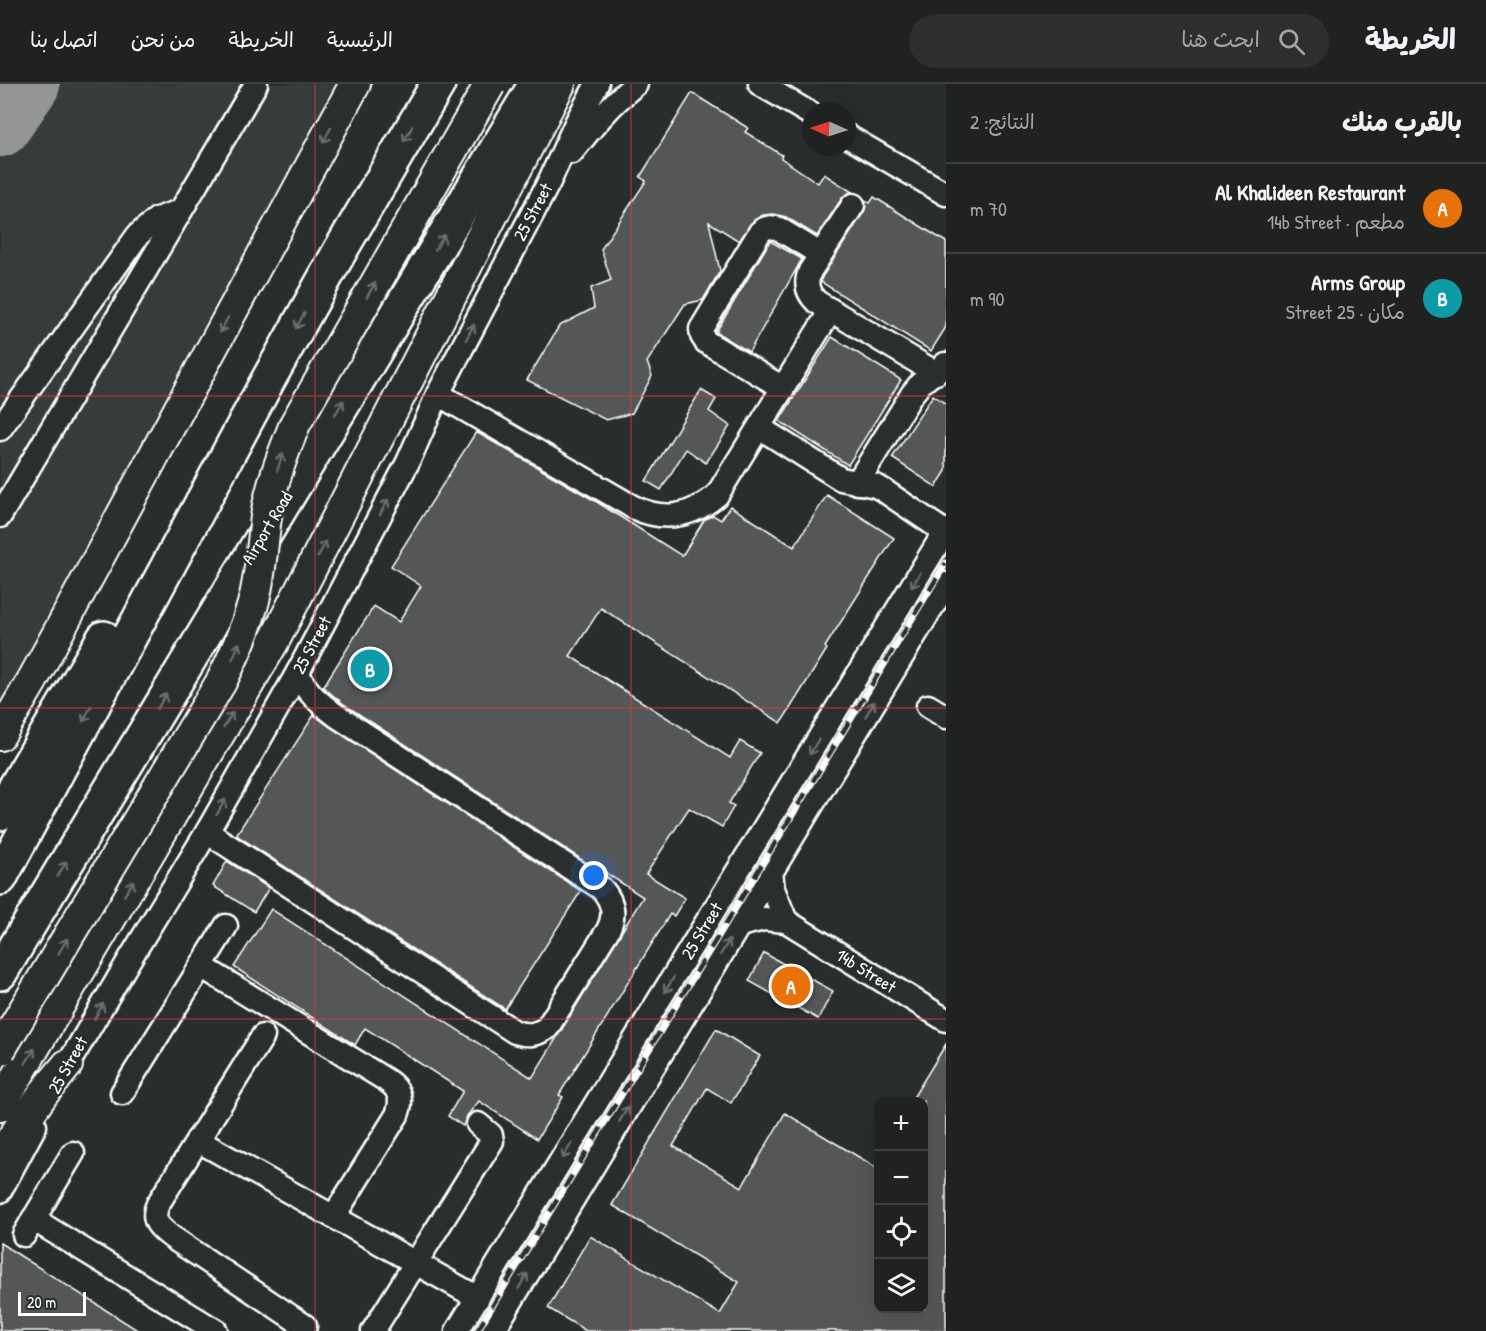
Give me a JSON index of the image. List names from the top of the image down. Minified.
{"streets":{"highway":["Airport Road"],"street":["25 Street","14b Street"]},"scale_bar":"20 m","north":"left","page":{"header":"الخريطة","search":"ابحث هنا","nav":["الرئيسية","الخريطة","من نحن","اتصل بنا"],"heading":["بالقرب منك","النتائج: 2"],"list":[{"mark":"A","name":"Al Khalideen Restaurant","note":"مطعم · 14b Street","value":"70 m"},{"mark":"B","name":"Arms Group","note":"مكان · 25 Street","value":"90 m"}],"pins":["B","A"],"map_buttons":["+","−"],"scale":"20 m"}}
